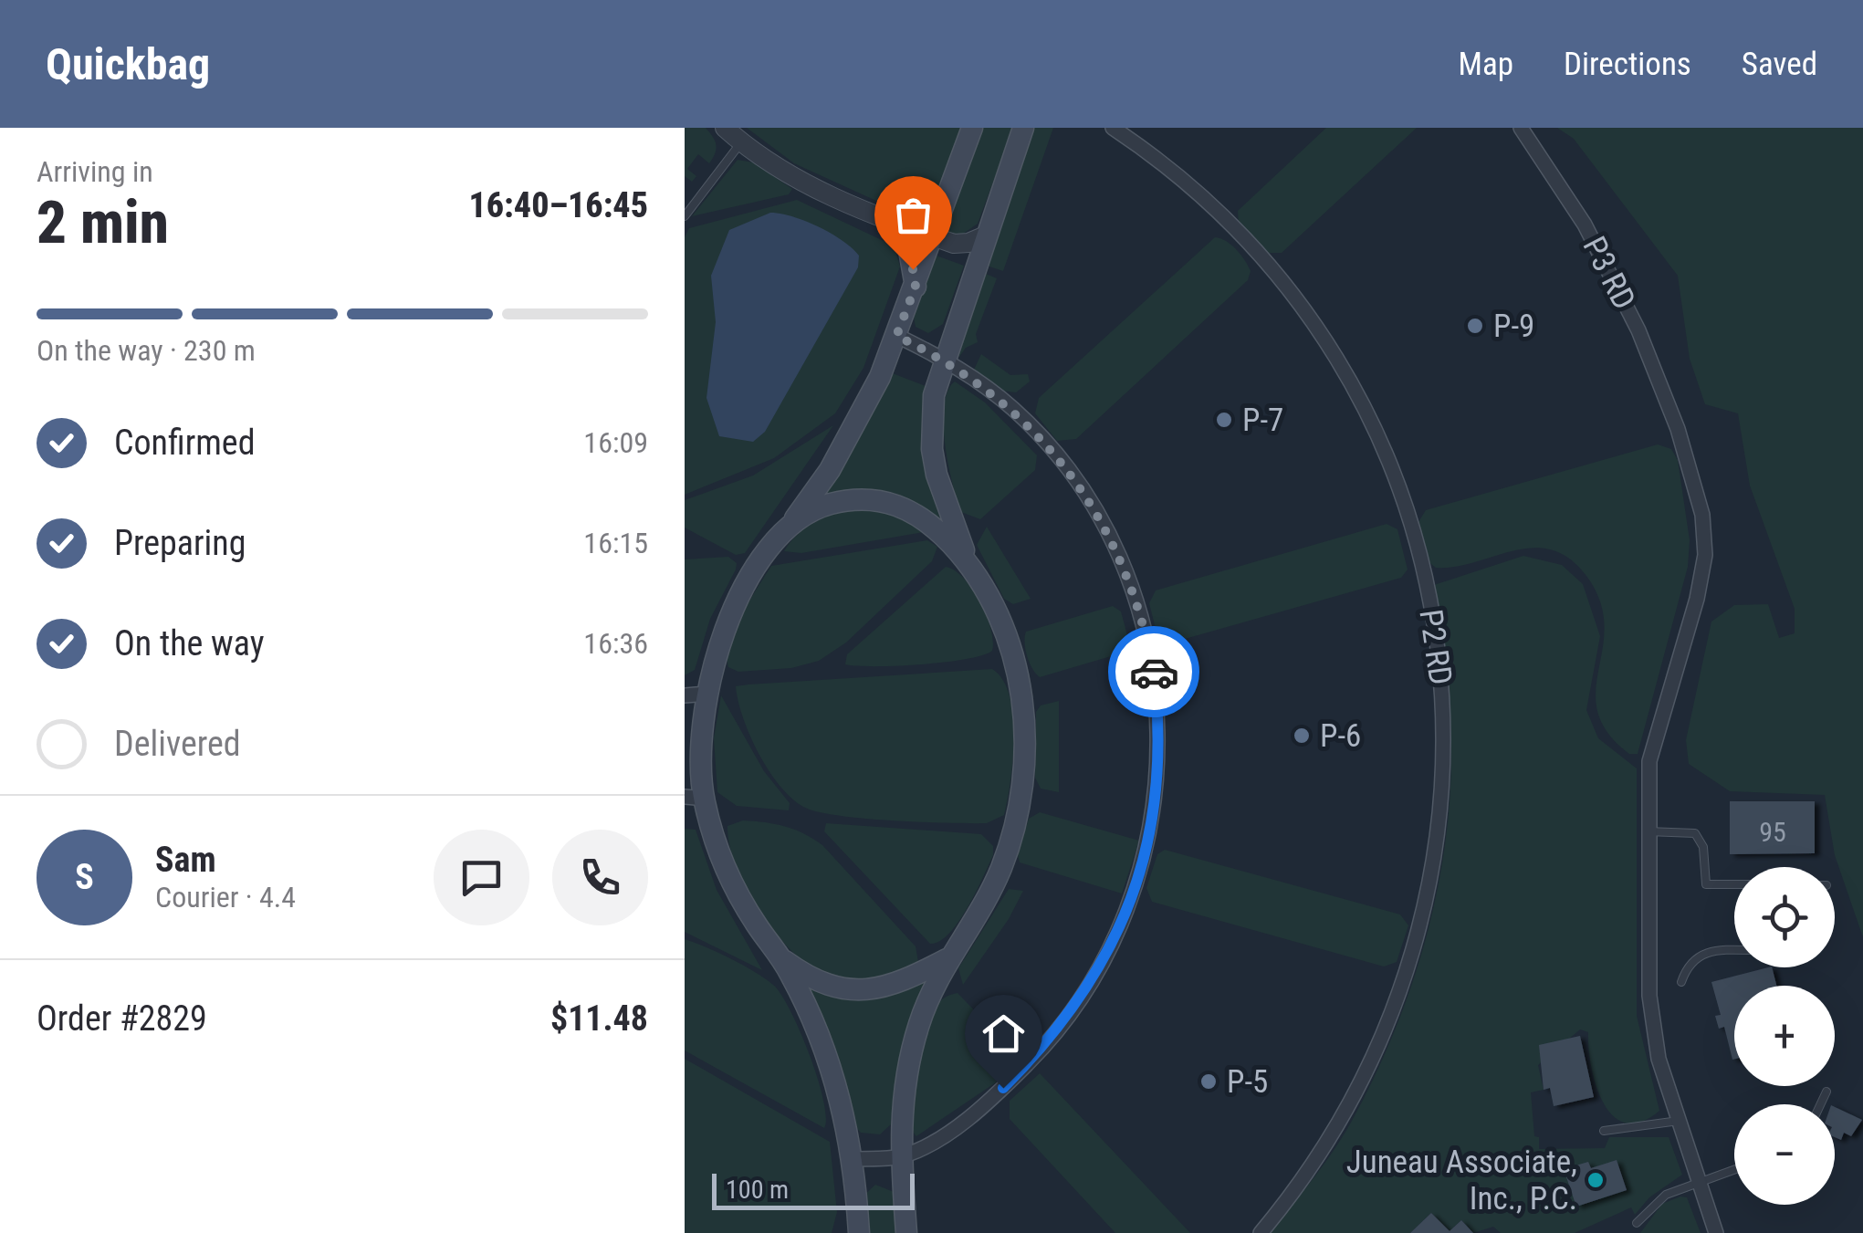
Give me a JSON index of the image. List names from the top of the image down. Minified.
{"streets":{"street":["P3 RD","P2 RD"]},"places":["P-9","P-7","P-6","P-5","Juneau Associate, Inc., P.C."],"house_numbers":["95"],"scale_bar":"100 m","page":{"header":"Quickbag","nav":["Map","Directions","Saved"],"heading":["2 min","Arriving in","16:40–16:45"],"panel":["Sam","Courier · 4.4","Order #2829","$11.48"],"bar":"On the way · 230 m","list":[["Confirmed","16:09"],["Preparing","16:15"],["On the way","16:36"],"Delivered"],"round":"S","map_buttons":["+","−"],"scale":"100 m"}}
